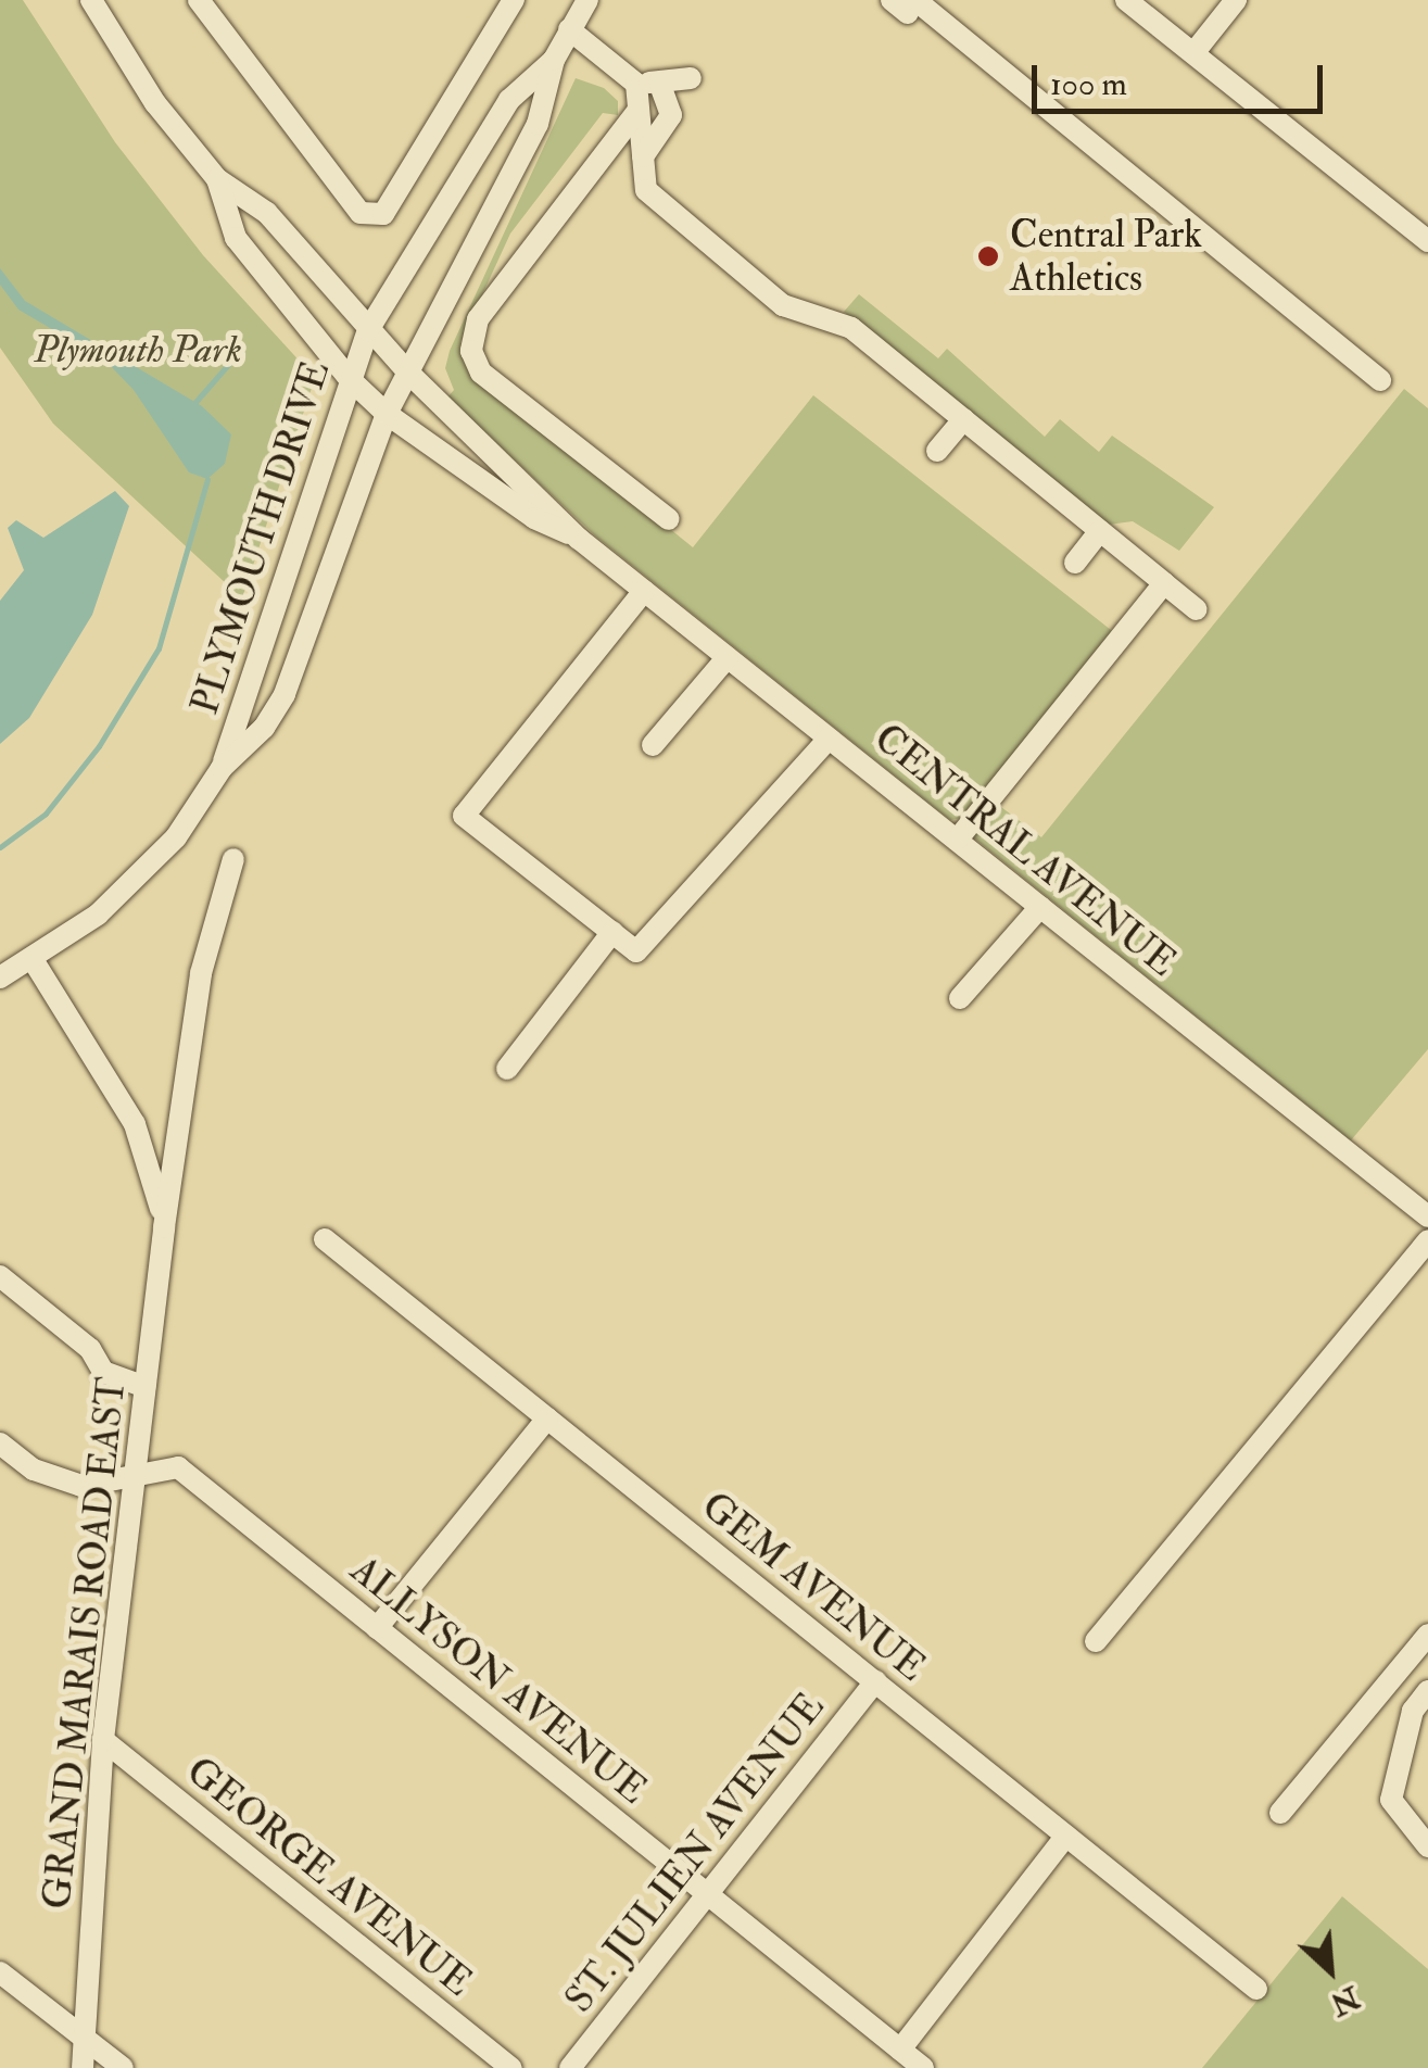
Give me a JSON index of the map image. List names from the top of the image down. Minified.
{"streets":{"street":["PLYMOUTH DRIVE","CENTRAL AVENUE","GEM AVENUE","GRAND MARAIS ROAD EAST","ALLYSON AVENUE","ST. JULIEN AVENUE","GEORGE AVENUE"]},"crossings":[["PLYMOUTH DRIVE","CENTRAL AVENUE"],["PLYMOUTH DRIVE","GRAND MARAIS ROAD EAST"],["GEM AVENUE","ST. JULIEN AVENUE"],["GRAND MARAIS ROAD EAST","ALLYSON AVENUE"],["GRAND MARAIS ROAD EAST","GEORGE AVENUE"],["ALLYSON AVENUE","ST. JULIEN AVENUE"]],"parks":["Plymouth Park"],"places":["Central Park Athletics"],"scale_bar":"100 m","north":"bottom right"}
